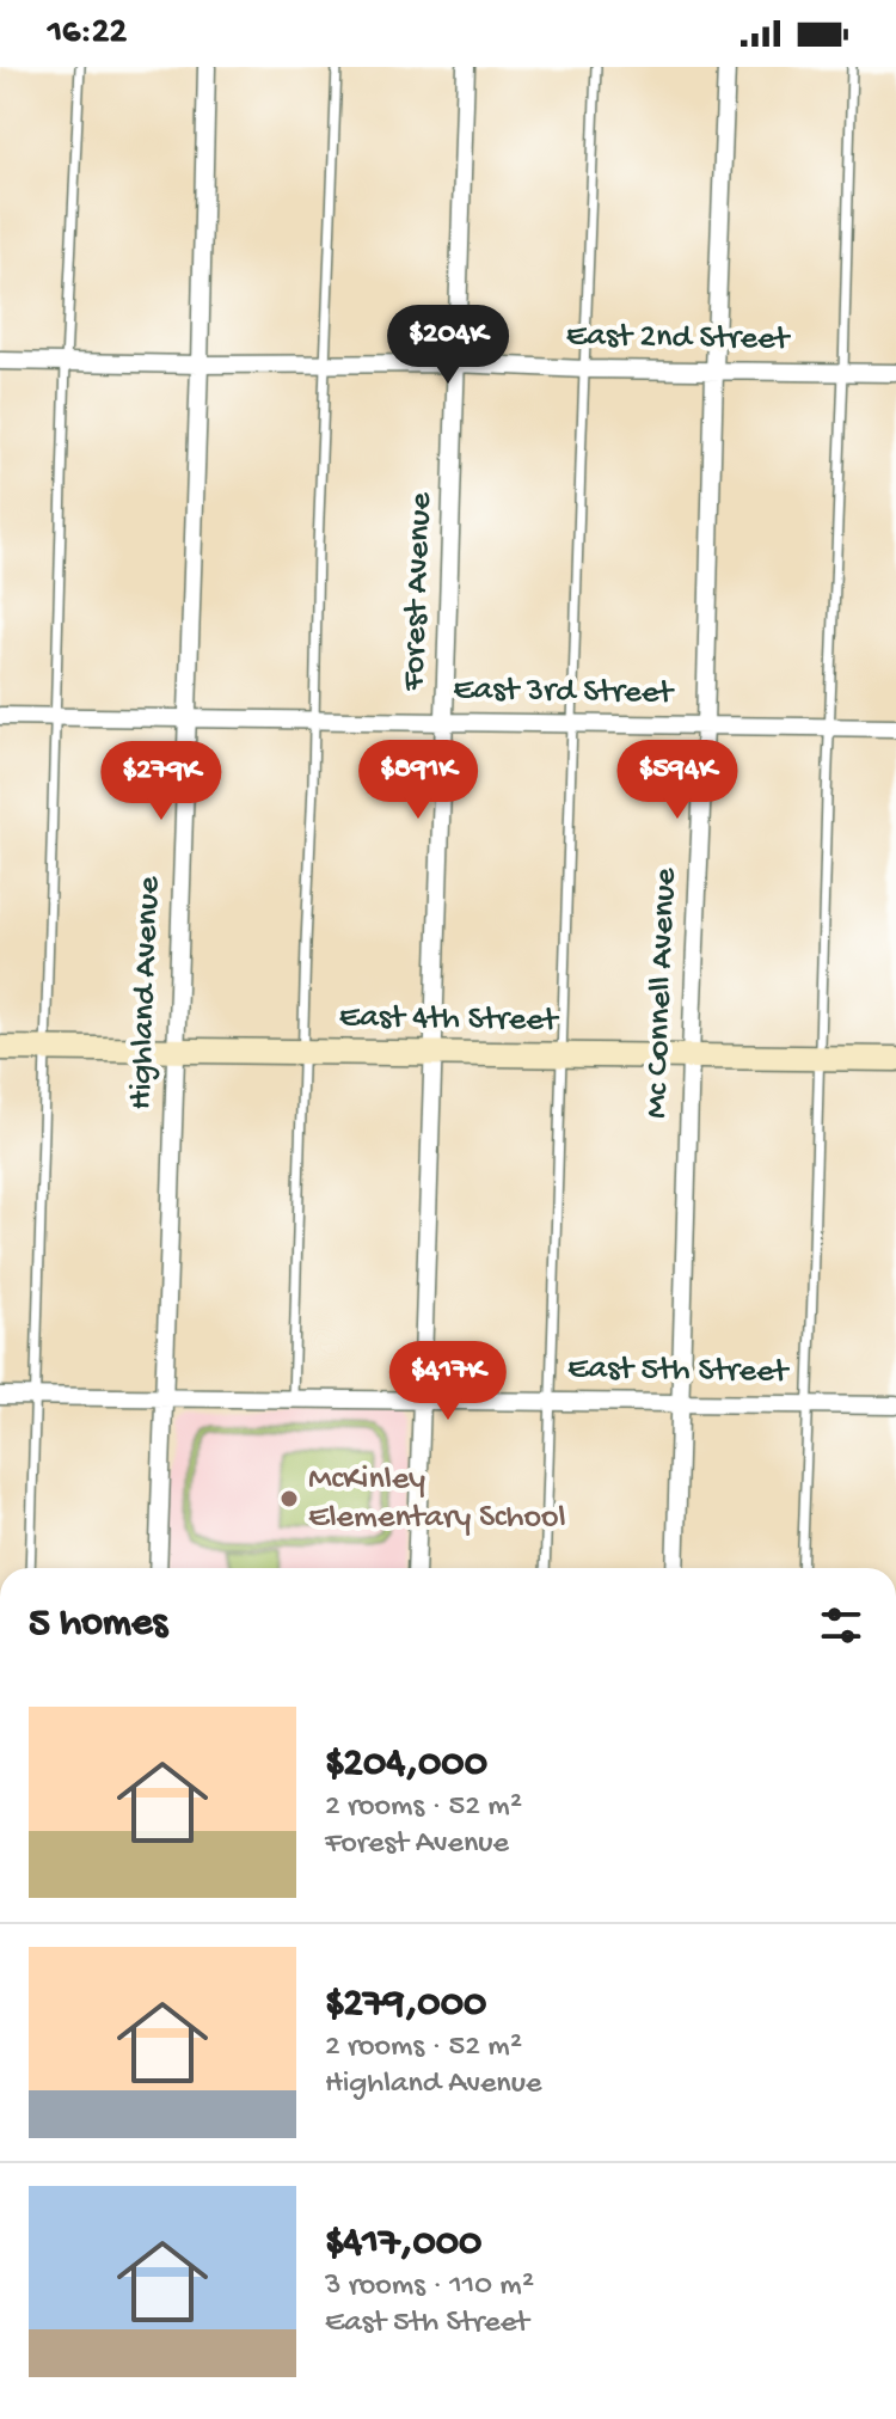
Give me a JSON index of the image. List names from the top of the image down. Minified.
{"streets":{"street":["East 2nd Street","Forest Avenue","East 3rd Street","Highland Avenue","Mc Connell Avenue","East 4th Street","East 5th Street"]},"crossings":[["East 2nd Street","Forest Avenue"],["East 2nd Street","Highland Avenue"],["East 2nd Street","Mc Connell Avenue"],["Forest Avenue","East 3rd Street"],["Forest Avenue","East 4th Street"],["Forest Avenue","East 5th Street"],["East 3rd Street","Highland Avenue"],["East 3rd Street","Mc Connell Avenue"],["Highland Avenue","East 4th Street"],["Highland Avenue","East 5th Street"],["Mc Connell Avenue","East 4th Street"],["Mc Connell Avenue","East 5th Street"]],"places":["McKinley Elementary School"],"page":{"status":"16:22","price":["$204K","$891K","$594K","$279K","$417K"],"heading":"5 homes","list":[{"name":"$204,000","note":"2 rooms · 52 m² · Forest Avenue"},{"name":"$279,000","note":"2 rooms · 52 m² · Highland Avenue"},{"name":"$417,000","note":"3 rooms · 110 m² · East 5th Street"}]}}
